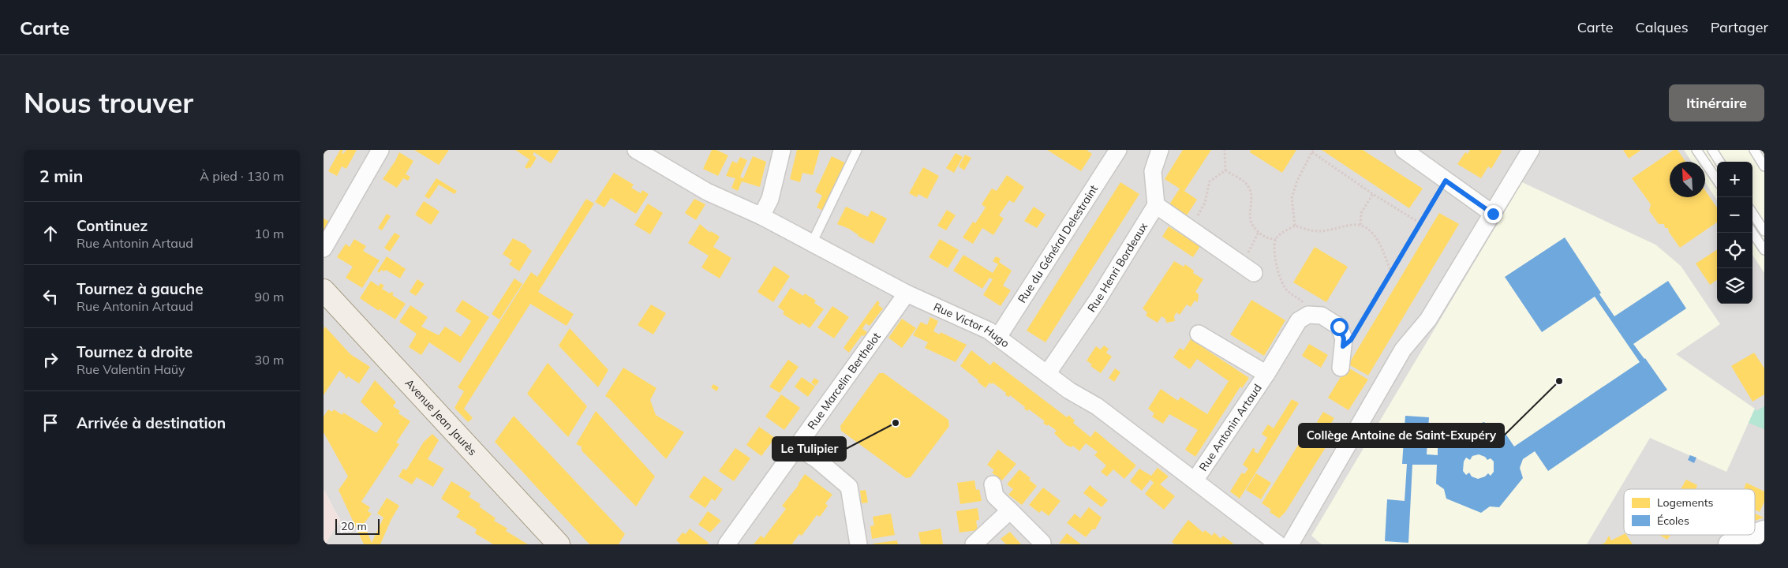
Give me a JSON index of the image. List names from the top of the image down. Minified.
{"streets":{"main road":["Avenue Jean Jaurès"],"street":["Rue du Général Delestraint","Rue Henri Bordeaux","Rue Victor Hugo","Rue Marcelin Berthelot","Rue Antonin Artaud"]},"crossings":[["Rue du Général Delestraint","Rue Victor Hugo"],["Rue Henri Bordeaux","Rue Victor Hugo"],["Rue Victor Hugo","Rue Marcelin Berthelot"],["Rue Victor Hugo","Rue Antonin Artaud"]],"places":["Collège Antoine de Saint-Exupéry","Le Tulipier"],"legend":["Logements","Écoles"],"scale_bar":"20 m","north":"top left","page":{"header":"Carte","nav":["Carte","Calques","Partager"],"buttons":"Itinéraire","title":"Nous trouver","heading":["2 min","À pied · 130 m"],"map_buttons":["+","−"],"list":[["Continuez","Rue Antonin Artaud","10 m"],["Tournez à gauche","Rue Antonin Artaud","90 m"],["Tournez à droite","Rue Valentin Haüy","30 m"],"Arrivée à destination"],"scale":"20 m"}}
